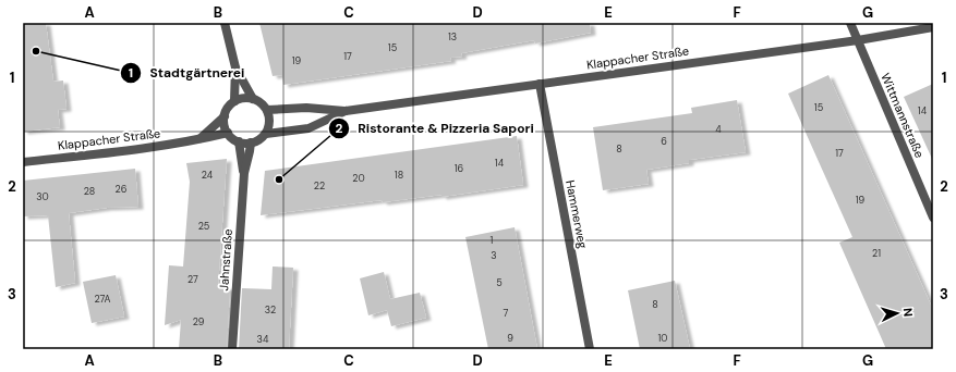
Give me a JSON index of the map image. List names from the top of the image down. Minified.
{"streets":{"street":["Klappacher Straße","Wittmannstraße","Hammerweg","Jahnstraße"]},"crossings":[["Klappacher Straße","Wittmannstraße"],["Klappacher Straße","Hammerweg"],["Klappacher Straße","Jahnstraße"]],"places":["Stadtgärtnerei","Ristorante & Pizzeria Sapori"],"house_numbers":["13","15","17","19","15","14","4","6","8","17","14","16","24","18","20","22","26","28","30","19","25","1","21","3","27","5","27A","8","32","7","29","9","10","34"],"north":"right","grid":{"columns":["A","B","C","D","E","F","G"],"rows":["1","2","3"]}}
